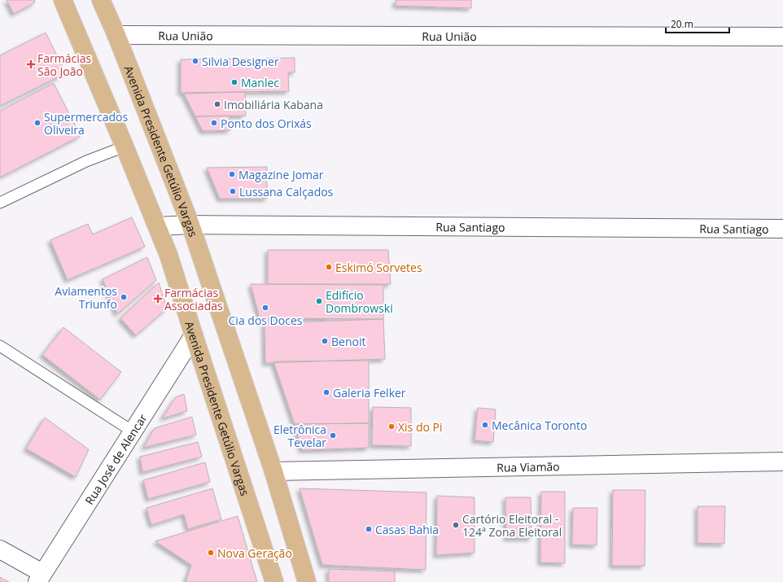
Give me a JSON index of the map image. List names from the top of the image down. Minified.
{"streets":{"main road":["Avenida Presidente Getúlio Vargas"],"street":["Rua União","Rua Santiago","Rua José de Alencar","Rua Viamão"]},"crossings":[["Rua União","Avenida Presidente Getúlio Vargas"],["Avenida Presidente Getúlio Vargas","Rua Santiago"],["Avenida Presidente Getúlio Vargas","Rua José de Alencar"],["Avenida Presidente Getúlio Vargas","Rua Viamão"]],"places":{"other":["Silvia Designer","Manlec","Imobiliária Kabana","Supermercados Oliveira","Ponto dos Orixás","Magazine Jomar","Lussana Calçados","Eskimó Sorvetes","Aviamentos Triunfo","Edifício Dombrowski","Cia dos Doces","Benoit","Galeria Felker","Mecânica Toronto","Xis do Pi","Eletrônica Tevelar","Cartório Eleitoral - 124ª Zona Eleitoral","Casas Bahia","Nova Geração"],"health":["Farmácias São João","Farmácias Associadas"]},"scale_bar":"20 m"}
